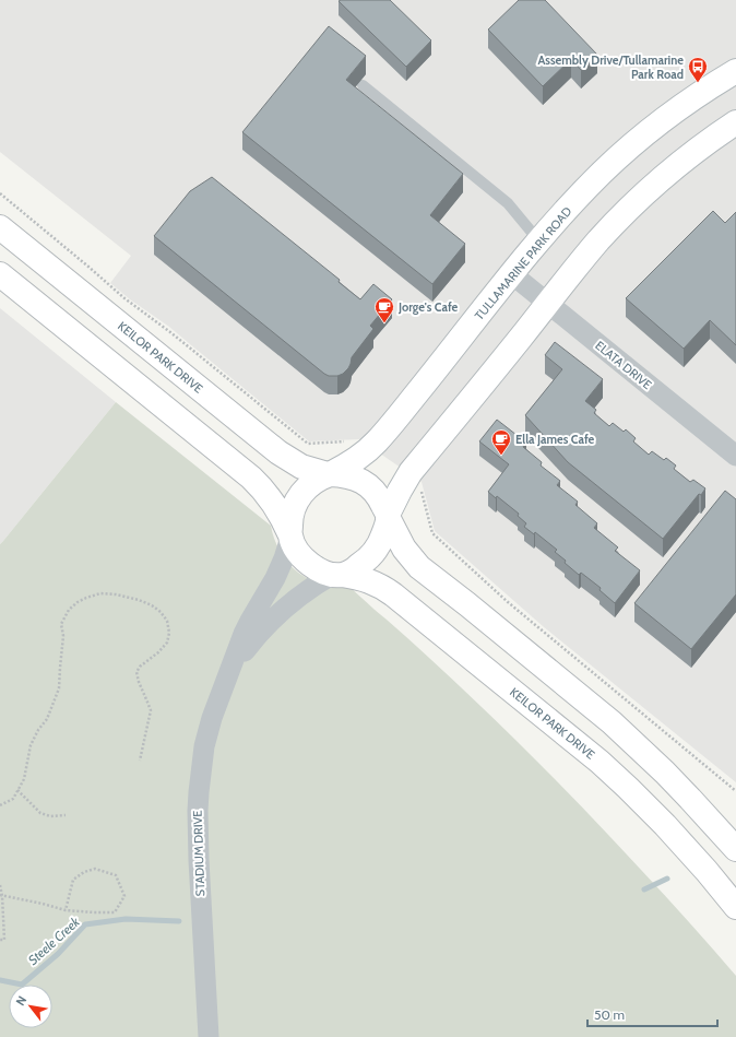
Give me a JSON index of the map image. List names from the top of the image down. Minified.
{"streets":{"main road":["TULLAMARINE PARK ROAD","KEILOR PARK DRIVE"],"street":["ELATA DRIVE","STADIUM DRIVE"]},"crossings":[["TULLAMARINE PARK ROAD","KEILOR PARK DRIVE"],["TULLAMARINE PARK ROAD","ELATA DRIVE"]],"water":["Steele Creek"],"places":{"bus stop":["Assembly Drive/Tullamarine Park Road"],"cafe":["Jorge's Cafe","Ella James Cafe"]},"scale_bar":"50 m","north":"top left"}
